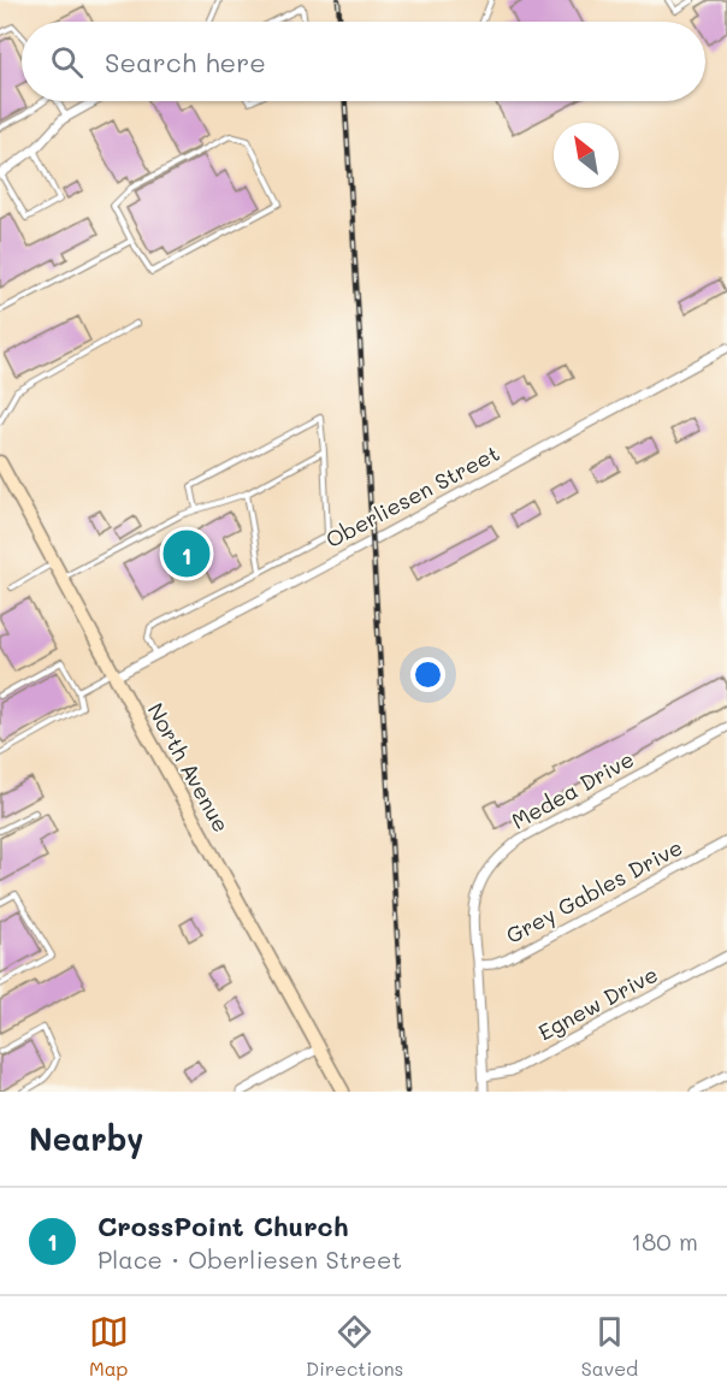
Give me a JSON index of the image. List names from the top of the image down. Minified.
{"streets":{"main road":["North Avenue"],"street":["Oberliesen Street","Medea Drive","Grey Gables Drive","Egnew Drive"]},"crossings":[["Oberliesen Street","North Avenue"],["Medea Drive","Grey Gables Drive"],["Medea Drive","Egnew Drive"]],"north":"top left","page":{"search":"Search here","pins":"1","heading":"Nearby","list":[{"mark":"1","name":"CrossPoint Church","note":"Place · Oberliesen Street","value":"180 m"}],"nav":["Map","Directions","Saved"]}}
